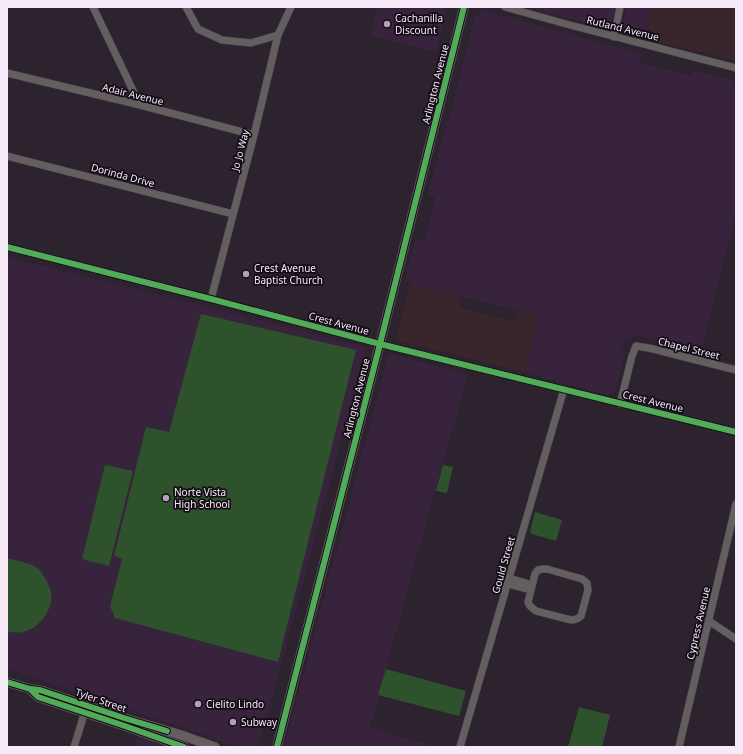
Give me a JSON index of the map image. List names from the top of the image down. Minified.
{"streets":{"main road":["Arlington Avenue","Tyler Street"],"street":["Rutland Avenue","Adair Avenue","Jo Jo Way","Dorinda Drive","Crest Avenue","Chapel Street","Gould Street","Cypress Avenue"]},"crossings":[["Arlington Avenue","Crest Avenue"],["Adair Avenue","Jo Jo Way"],["Jo Jo Way","Dorinda Drive"],["Jo Jo Way","Crest Avenue"],["Crest Avenue","Chapel Street"],["Crest Avenue","Gould Street"]],"places":["Cachanilla Discount","Crest Avenue Baptist Church","Norte Vista High School","Cielito Lindo","Subway"]}
